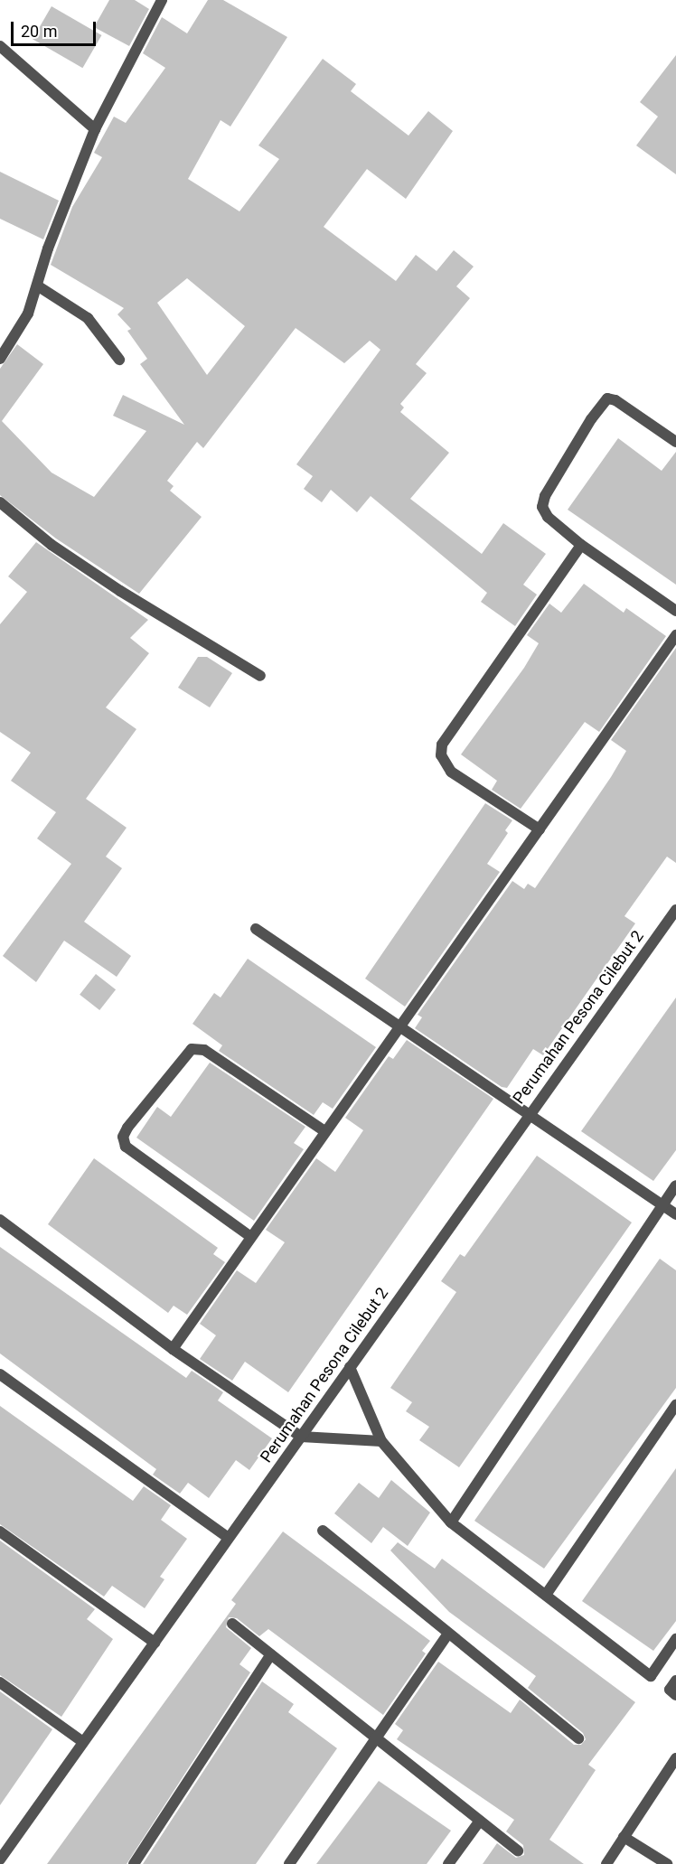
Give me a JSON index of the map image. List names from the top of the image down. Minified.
{"streets":{"street":["Perumahan Pesona Cilebut 2"]},"scale_bar":"20 m"}
